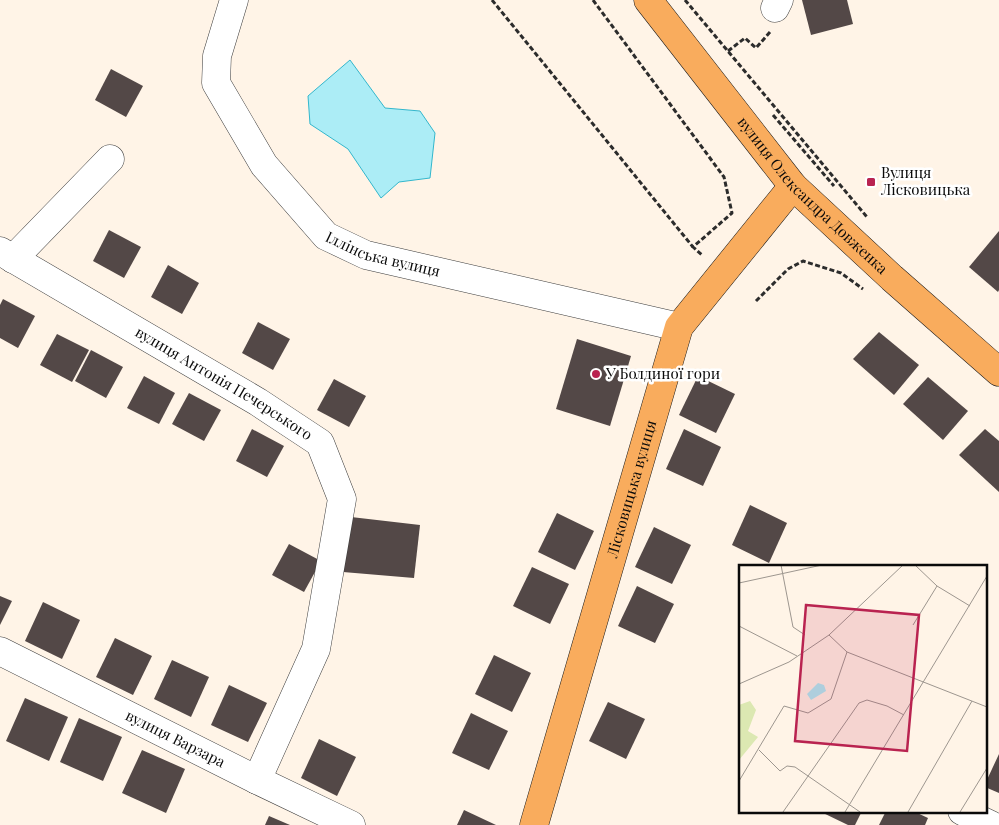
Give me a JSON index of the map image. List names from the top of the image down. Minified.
{"streets":{"main road":["вулиця Олександра Довженка","Лісковицька вулиця"],"street":["Іллінська вулиця","вулиця Антонія Печерського","вулиця Варзара"]},"crossings":[["вулиця Олександра Довженка","Лісковицька вулиця"],["Іллінська вулиця","Лісковицька вулиця"],["вулиця Антонія Печерського","вулиця Варзара"]],"places":{"transit":["Вулиця Лісковицька"],"other":["У Болдиної гори"]}}
